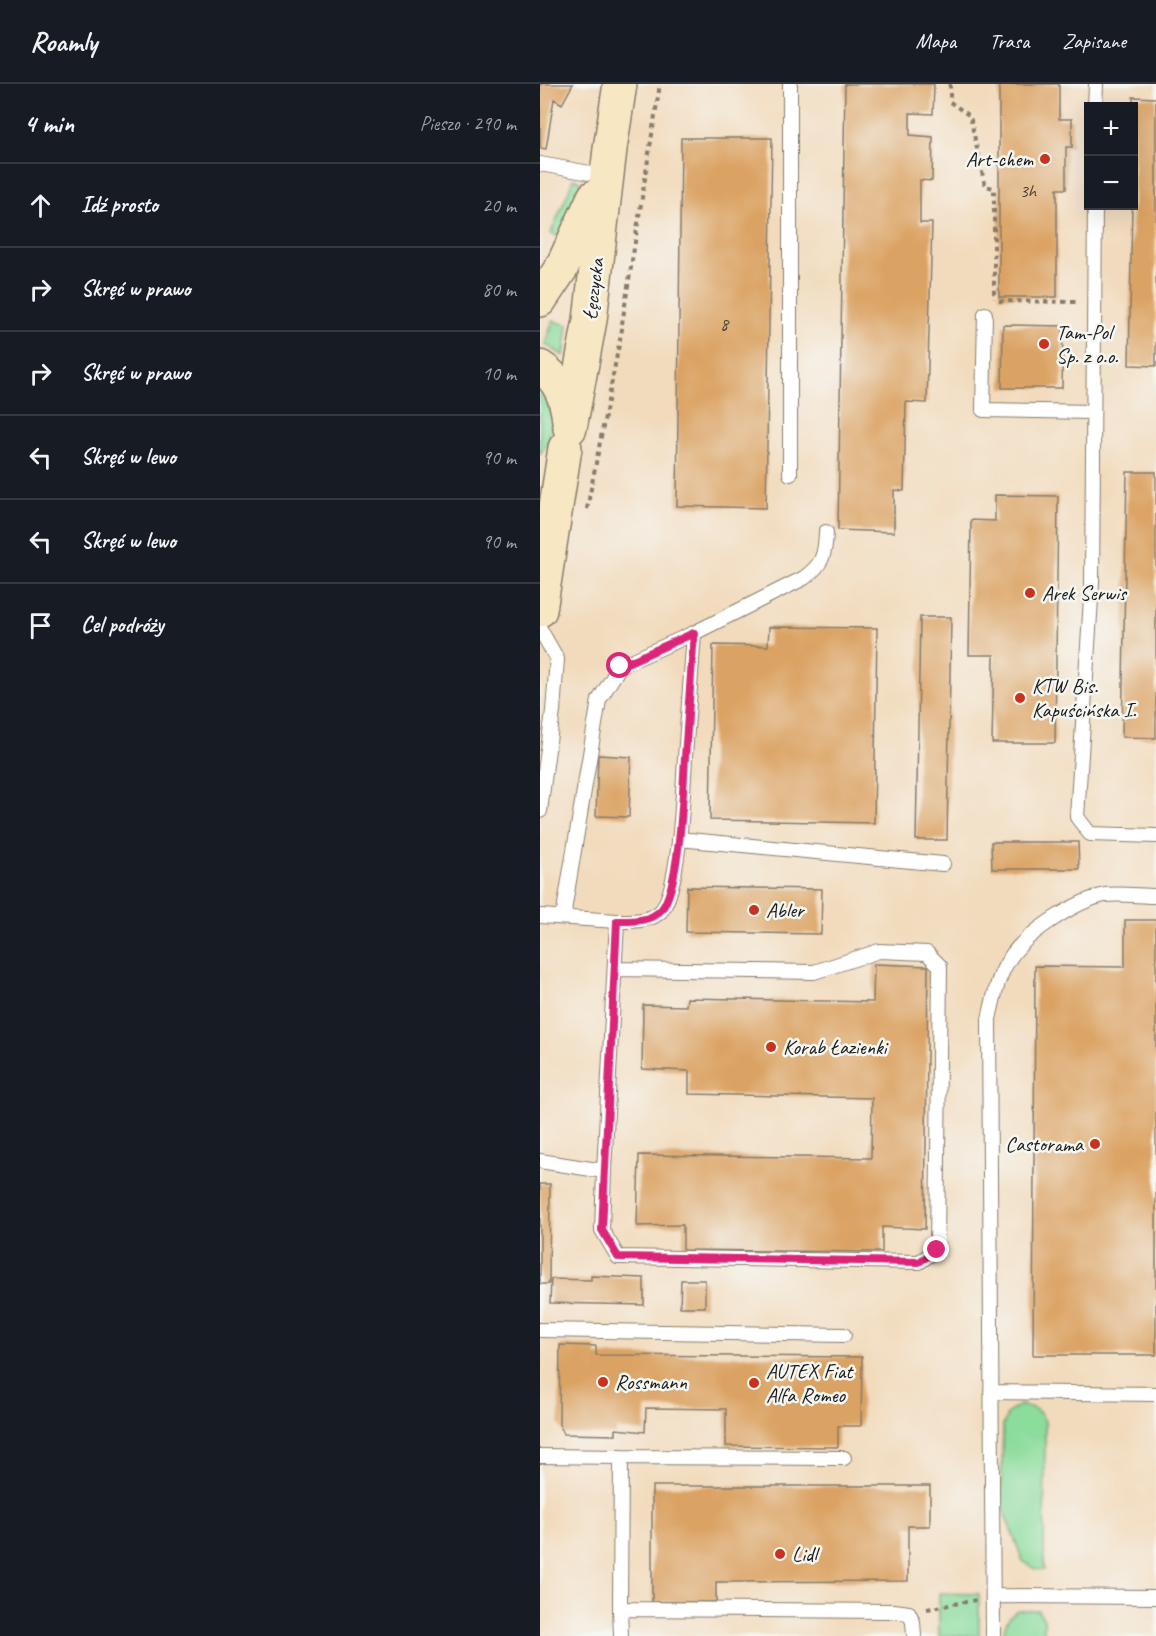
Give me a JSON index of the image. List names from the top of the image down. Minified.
{"streets":{"street":["Łęczycka"]},"places":["Art-chem","Tam-Pol Sp. z o.o.","Arek Serwis","KTW Bis. Kapuścińska I.","Abler","Korab Łazienki","Castorama","Rossmann","AUTEX Fiat Alfa Romeo","Lidl"],"house_numbers":["3h","8"],"page":{"header":"Roamly","nav":["Mapa","Trasa","Zapisane"],"heading":["4 min","Pieszo · 290 m"],"map_buttons":["+","−"],"list":[["Idź prosto","20 m"],["Skręć w prawo","80 m"],["Skręć w prawo","10 m"],["Skręć w lewo","90 m"],["Skręć w lewo","90 m"],"Cel podróży"]}}
